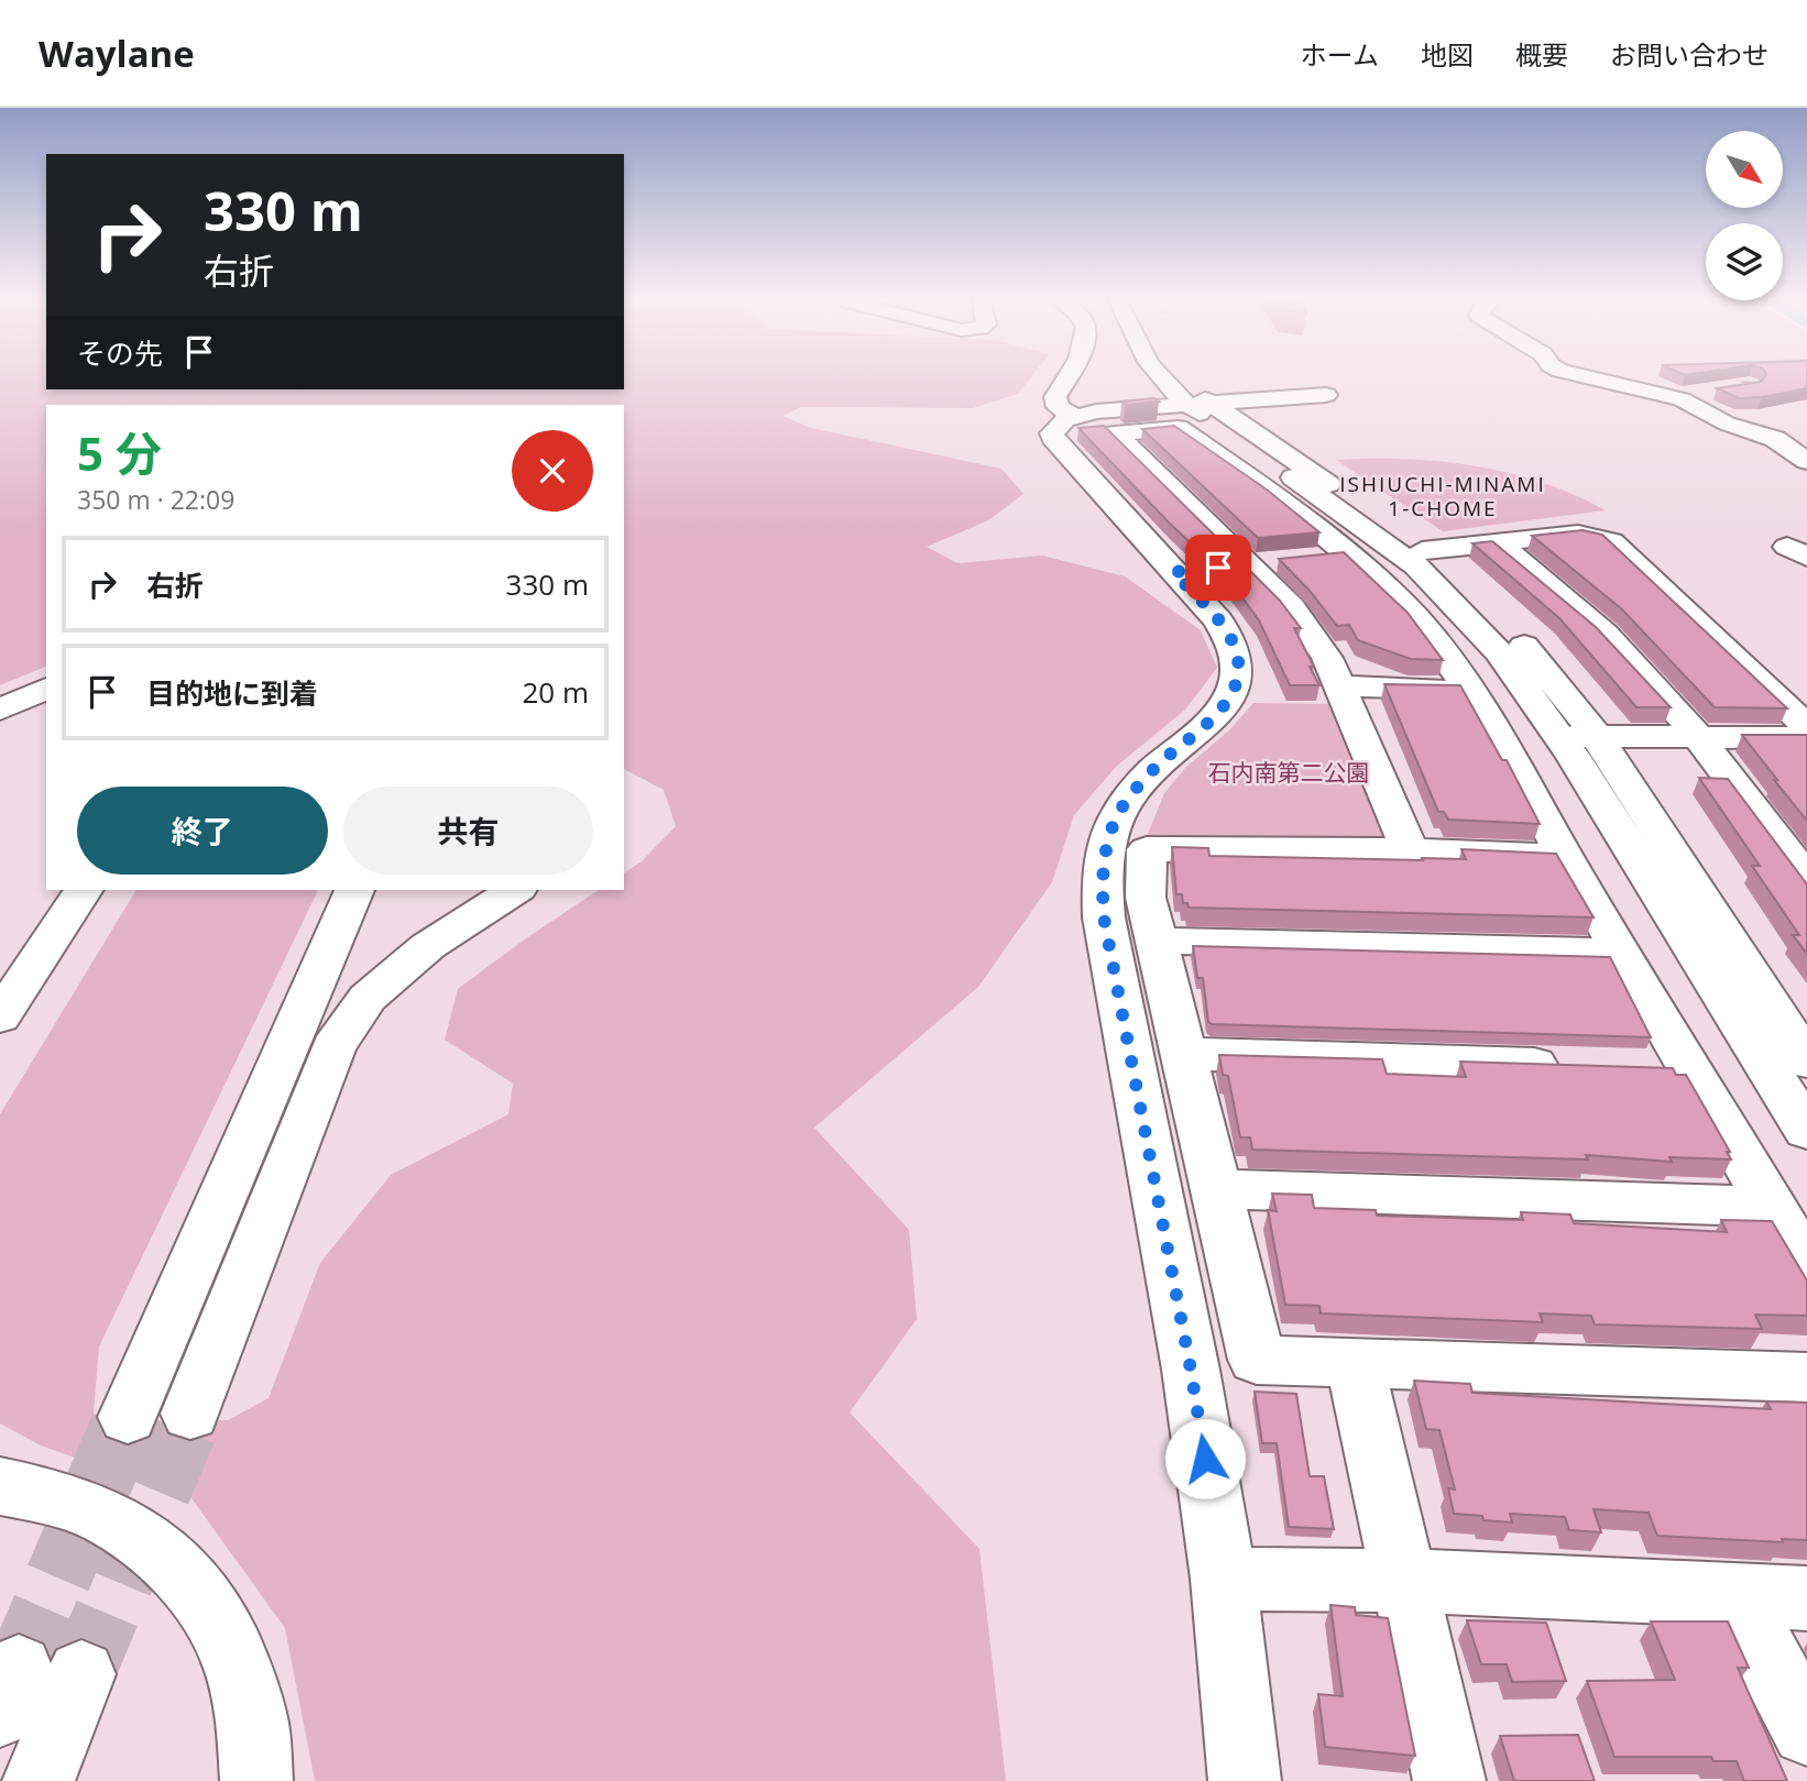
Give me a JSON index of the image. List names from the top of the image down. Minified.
{"districts":["ISHIUCHI-MINAMI 1-CHOME"],"parks":["石内南第二公園"],"north":"bottom right","page":{"header":"Waylane","nav":["ホーム","地図","概要","お問い合わせ"],"turn":["330 m","右折"],"then":"その先","heading":["5 分","350 m · 22:09"],"list":[{"name":"右折","value":"330 m"},{"name":"目的地に到着","value":"20 m"}],"buttons":["終了","共有"]}}
